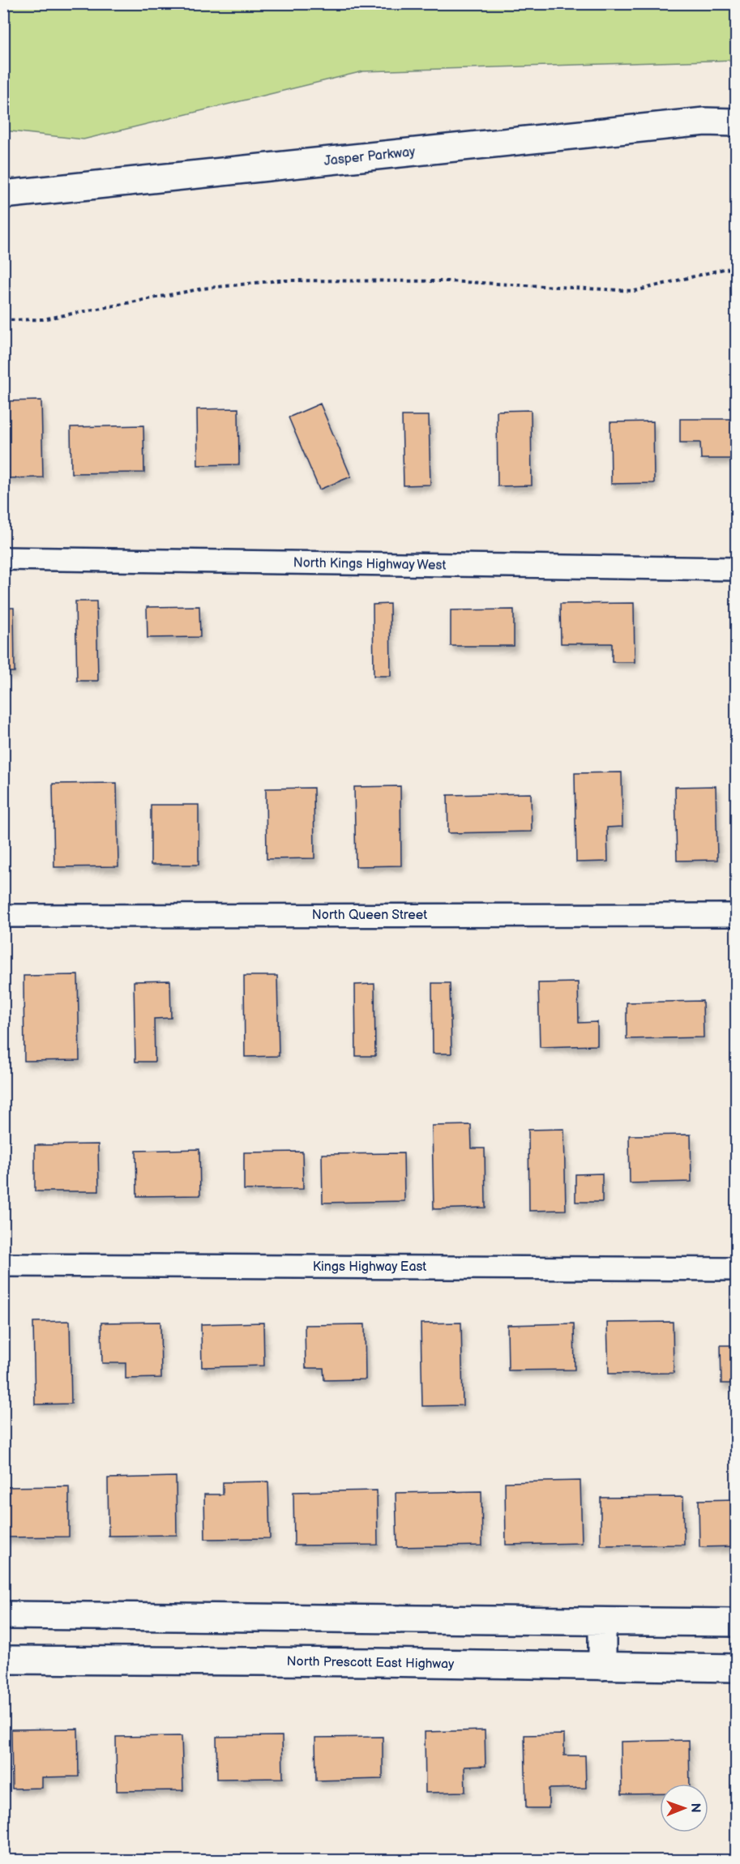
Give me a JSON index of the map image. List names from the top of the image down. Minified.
{"streets":{"street":["Jasper Parkway","North Kings Highway West","North Queen Street","Kings Highway East","North Prescott East Highway"]},"north":"right"}
